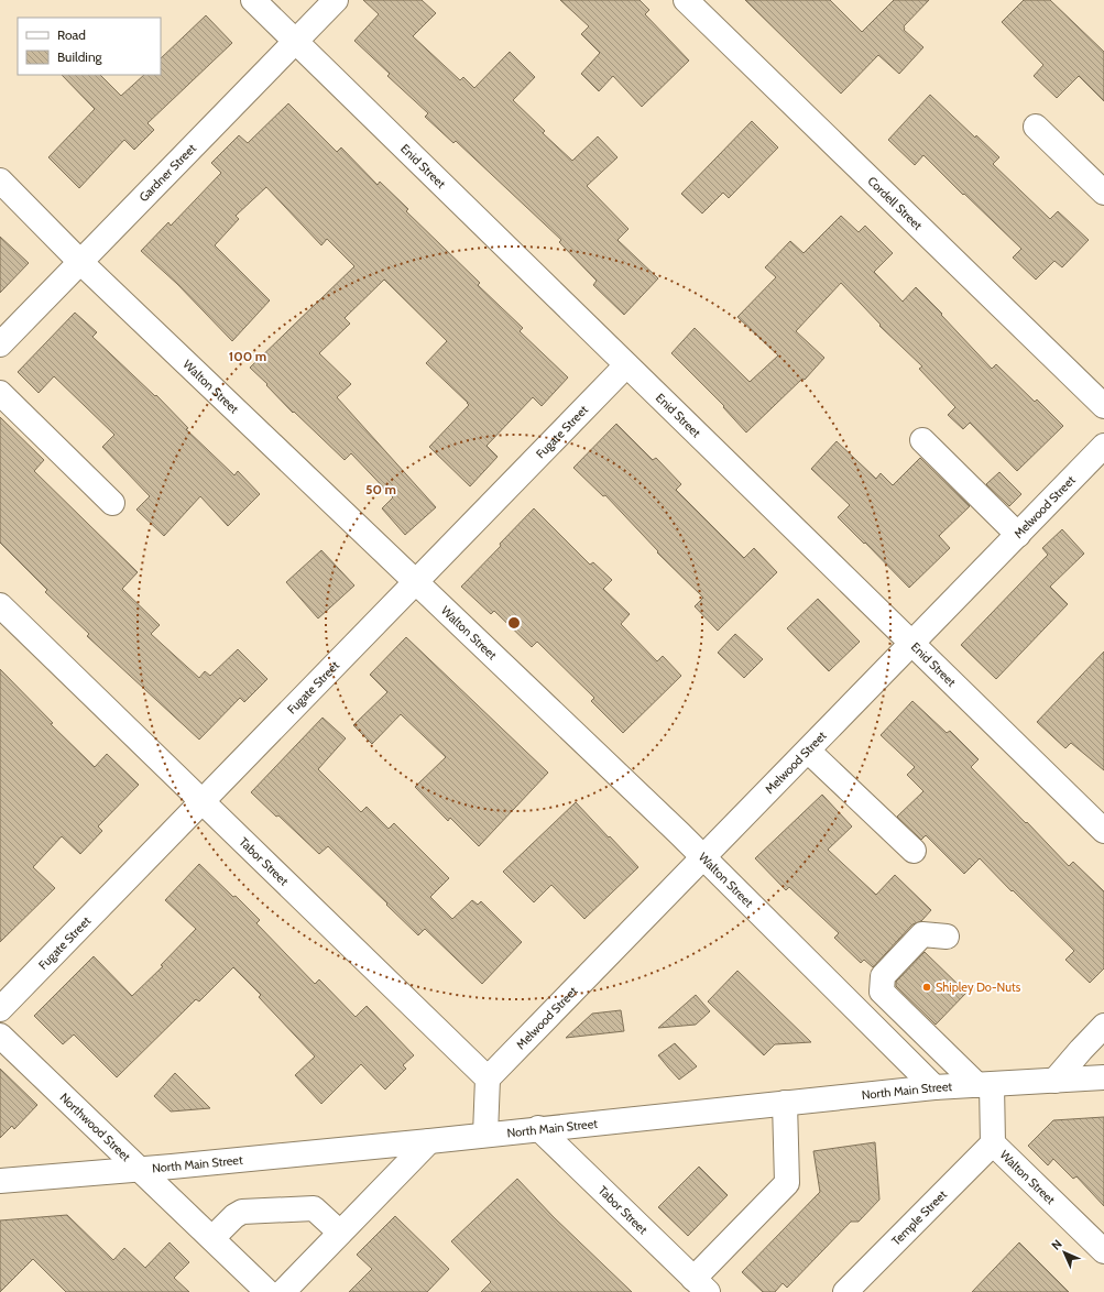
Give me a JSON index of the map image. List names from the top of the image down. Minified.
{"streets":{"street":["Enid Street","Gardner Street","Cordell Street","Walton Street","Fugate Street","Melwood Street","Tabor Street","North Main Street","Northwood Street","Temple Street"]},"crossings":[["Enid Street","Gardner Street"],["Enid Street","Fugate Street"],["Enid Street","Melwood Street"],["Gardner Street","Walton Street"],["Walton Street","Fugate Street"],["Walton Street","Melwood Street"],["Walton Street","North Main Street"],["Walton Street","Temple Street"],["Fugate Street","Tabor Street"],["Melwood Street","Tabor Street"],["Tabor Street","North Main Street"],["North Main Street","Northwood Street"]],"places":["Shipley Do-Nuts"],"legend":["Road","Building"],"north":"top left","rings":["100 m","50 m"]}
